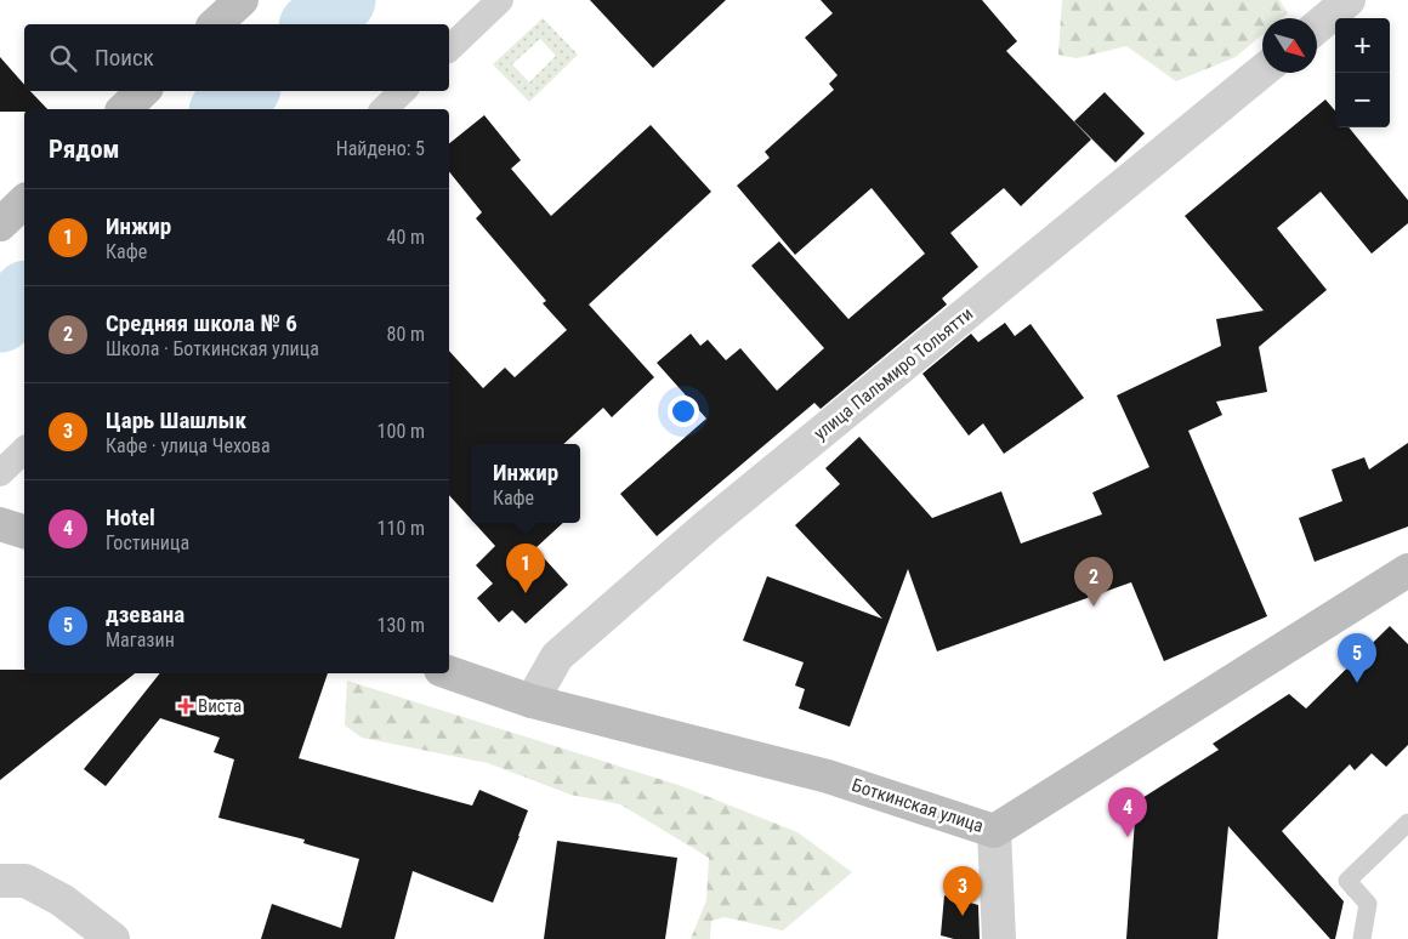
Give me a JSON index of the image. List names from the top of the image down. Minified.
{"streets":{"main road":["Боткинская улица"],"street":["улица Пальмиро Тольятти"]},"crossings":[["улица Пальмиро Тольятти","Боткинская улица"]],"places":{"health":["Виста"]},"north":"bottom right","page":{"map_buttons":["+","−"],"search":"Поиск","heading":["Рядом","Найдено: 5"],"list":[{"mark":"1","name":"Инжир","note":"Кафе","value":"40 m"},{"mark":"2","name":"Средняя школа № 6","note":"Школа · Боткинская улица","value":"80 m"},{"mark":"3","name":"Царь Шашлык","note":"Кафе · улица Чехова","value":"100 m"},{"mark":"4","name":"Hotel","note":"Гостиница","value":"110 m"},{"mark":"5","name":"дзевана","note":"Магазин","value":"130 m"}],"popup":["Инжир","Кафе"],"pins":["1","2","5","4","3"]}}
